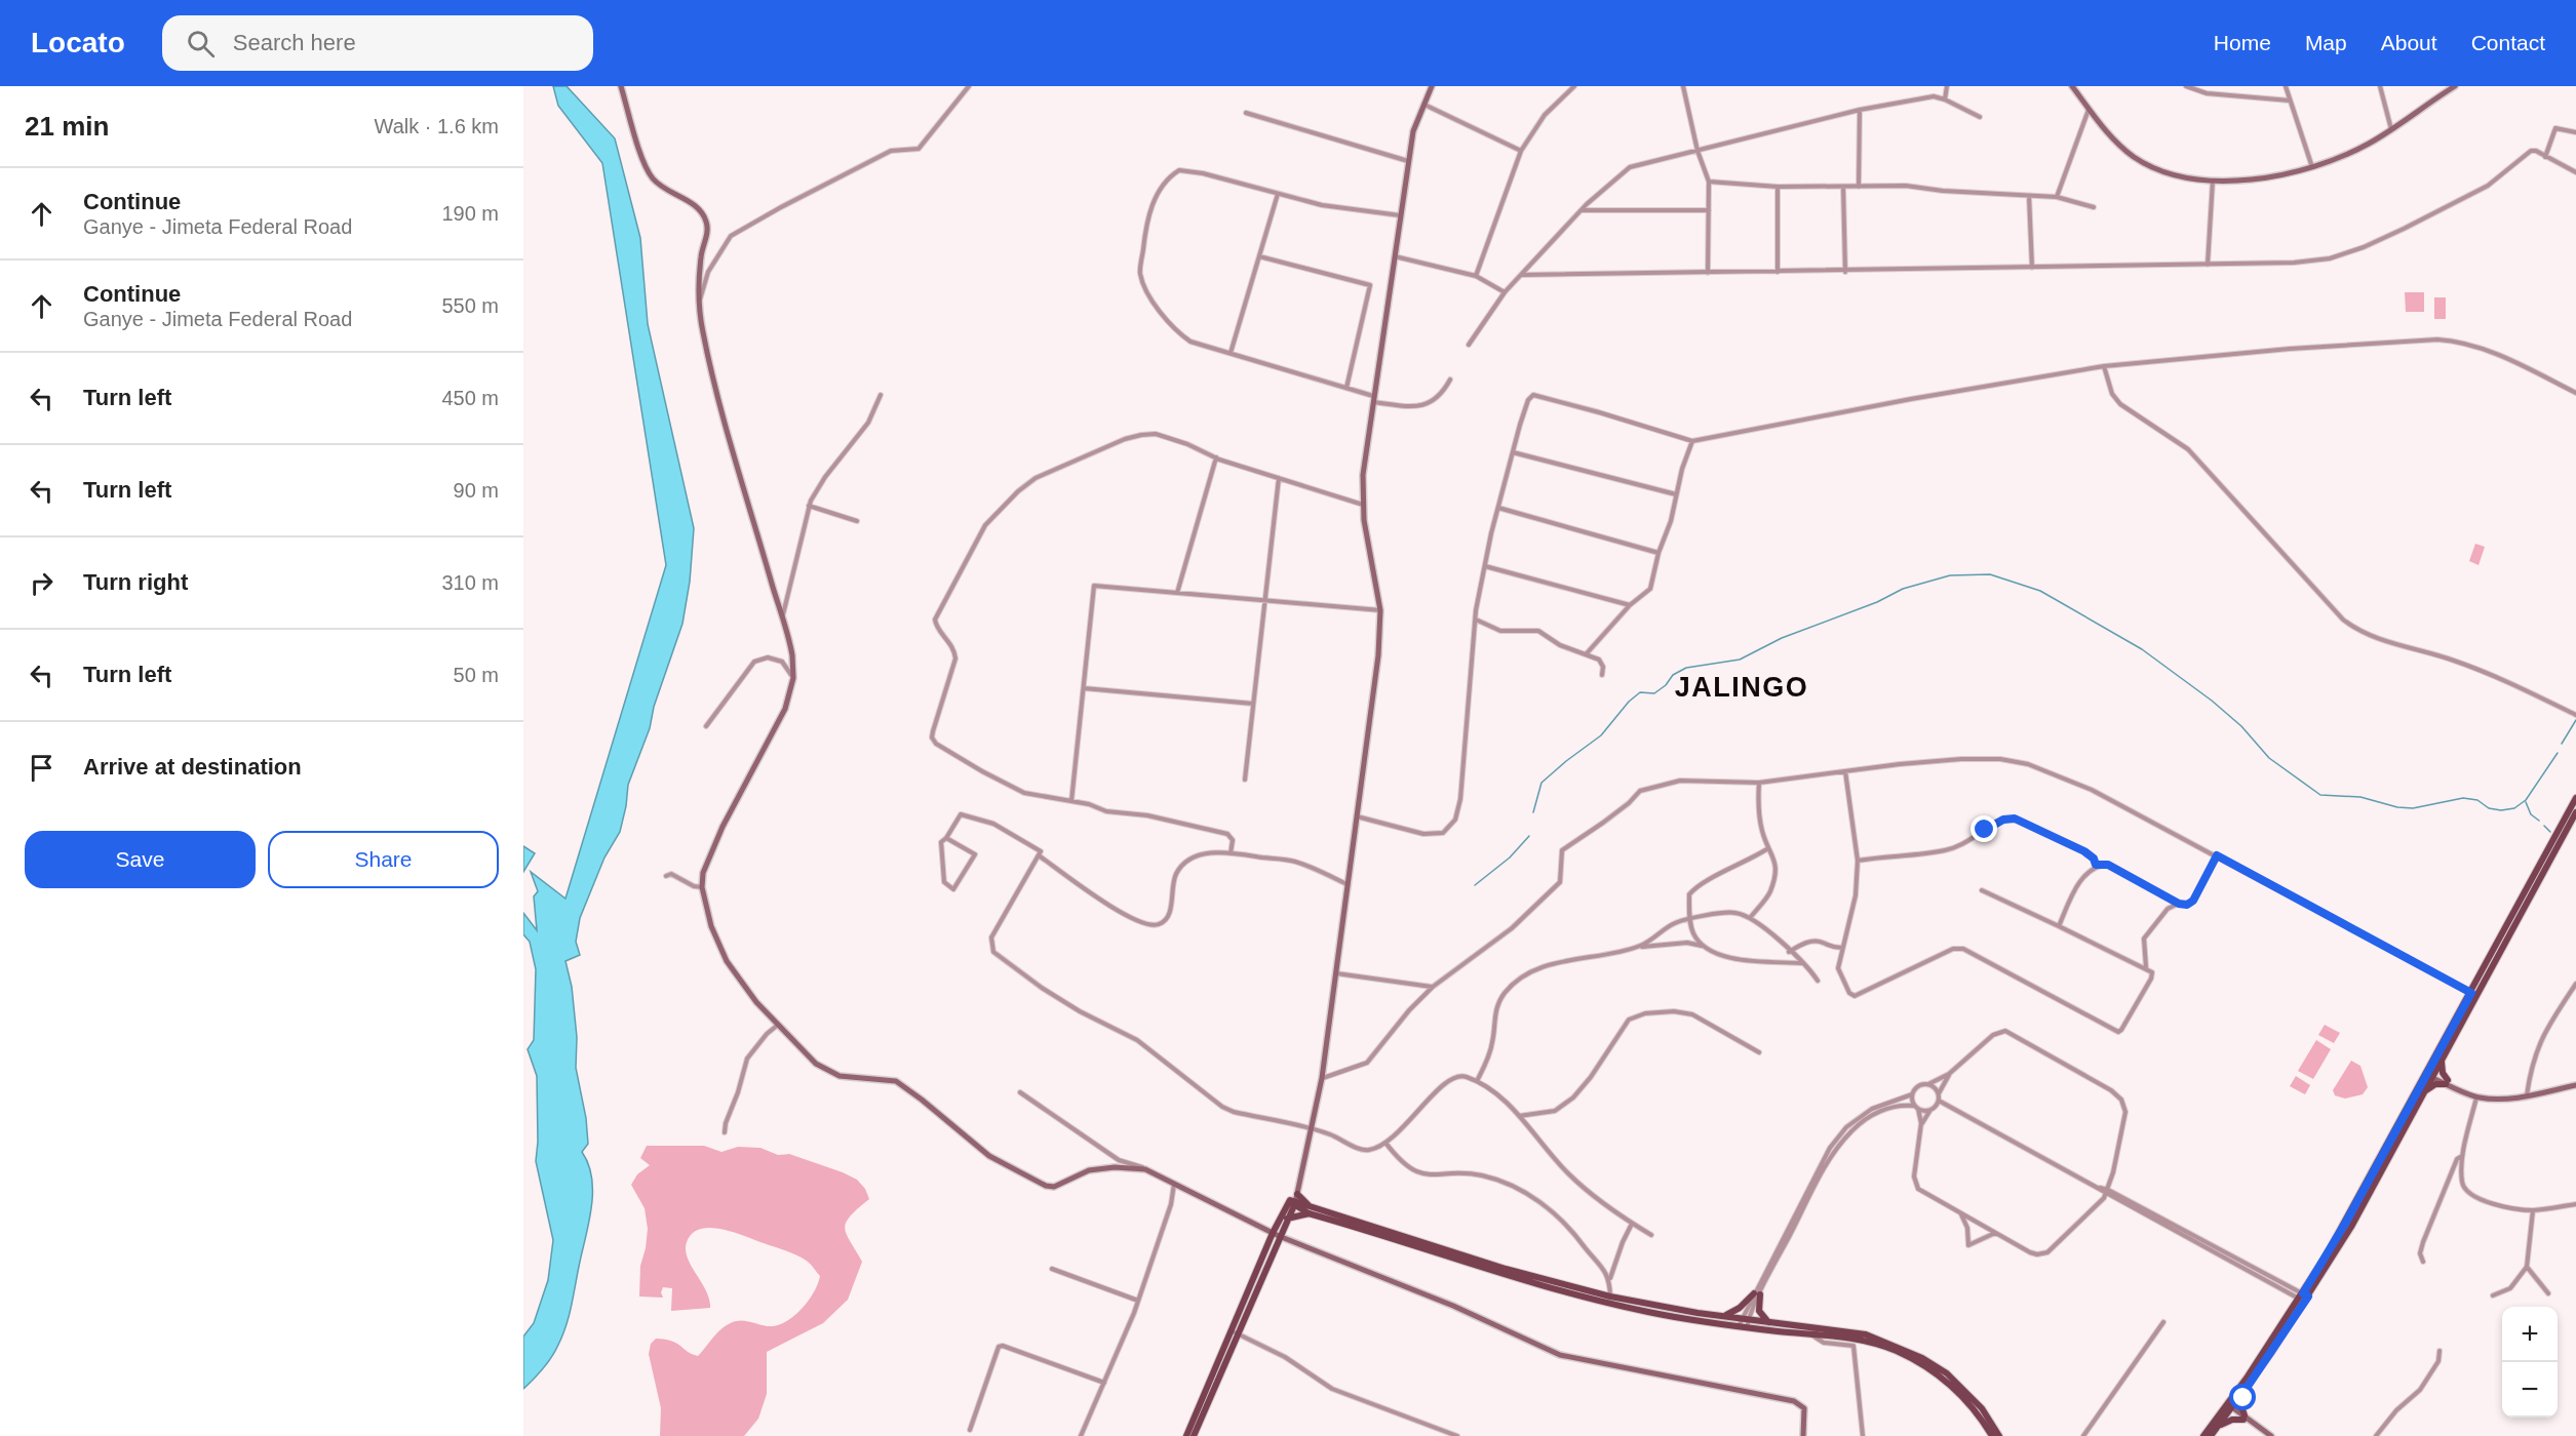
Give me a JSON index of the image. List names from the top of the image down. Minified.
{"districts":["JALINGO"],"page":{"header":"Locato","search":"Search here","nav":["Home","Map","About","Contact"],"heading":["21 min","Walk · 1.6 km"],"list":[["Continue","Ganye - Jimeta Federal Road","190 m"],["Continue","Ganye - Jimeta Federal Road","550 m"],["Turn left","450 m"],["Turn left","90 m"],["Turn right","310 m"],["Turn left","50 m"],"Arrive at destination"],"buttons":["Save","Share"],"map_buttons":["+","−"]}}
